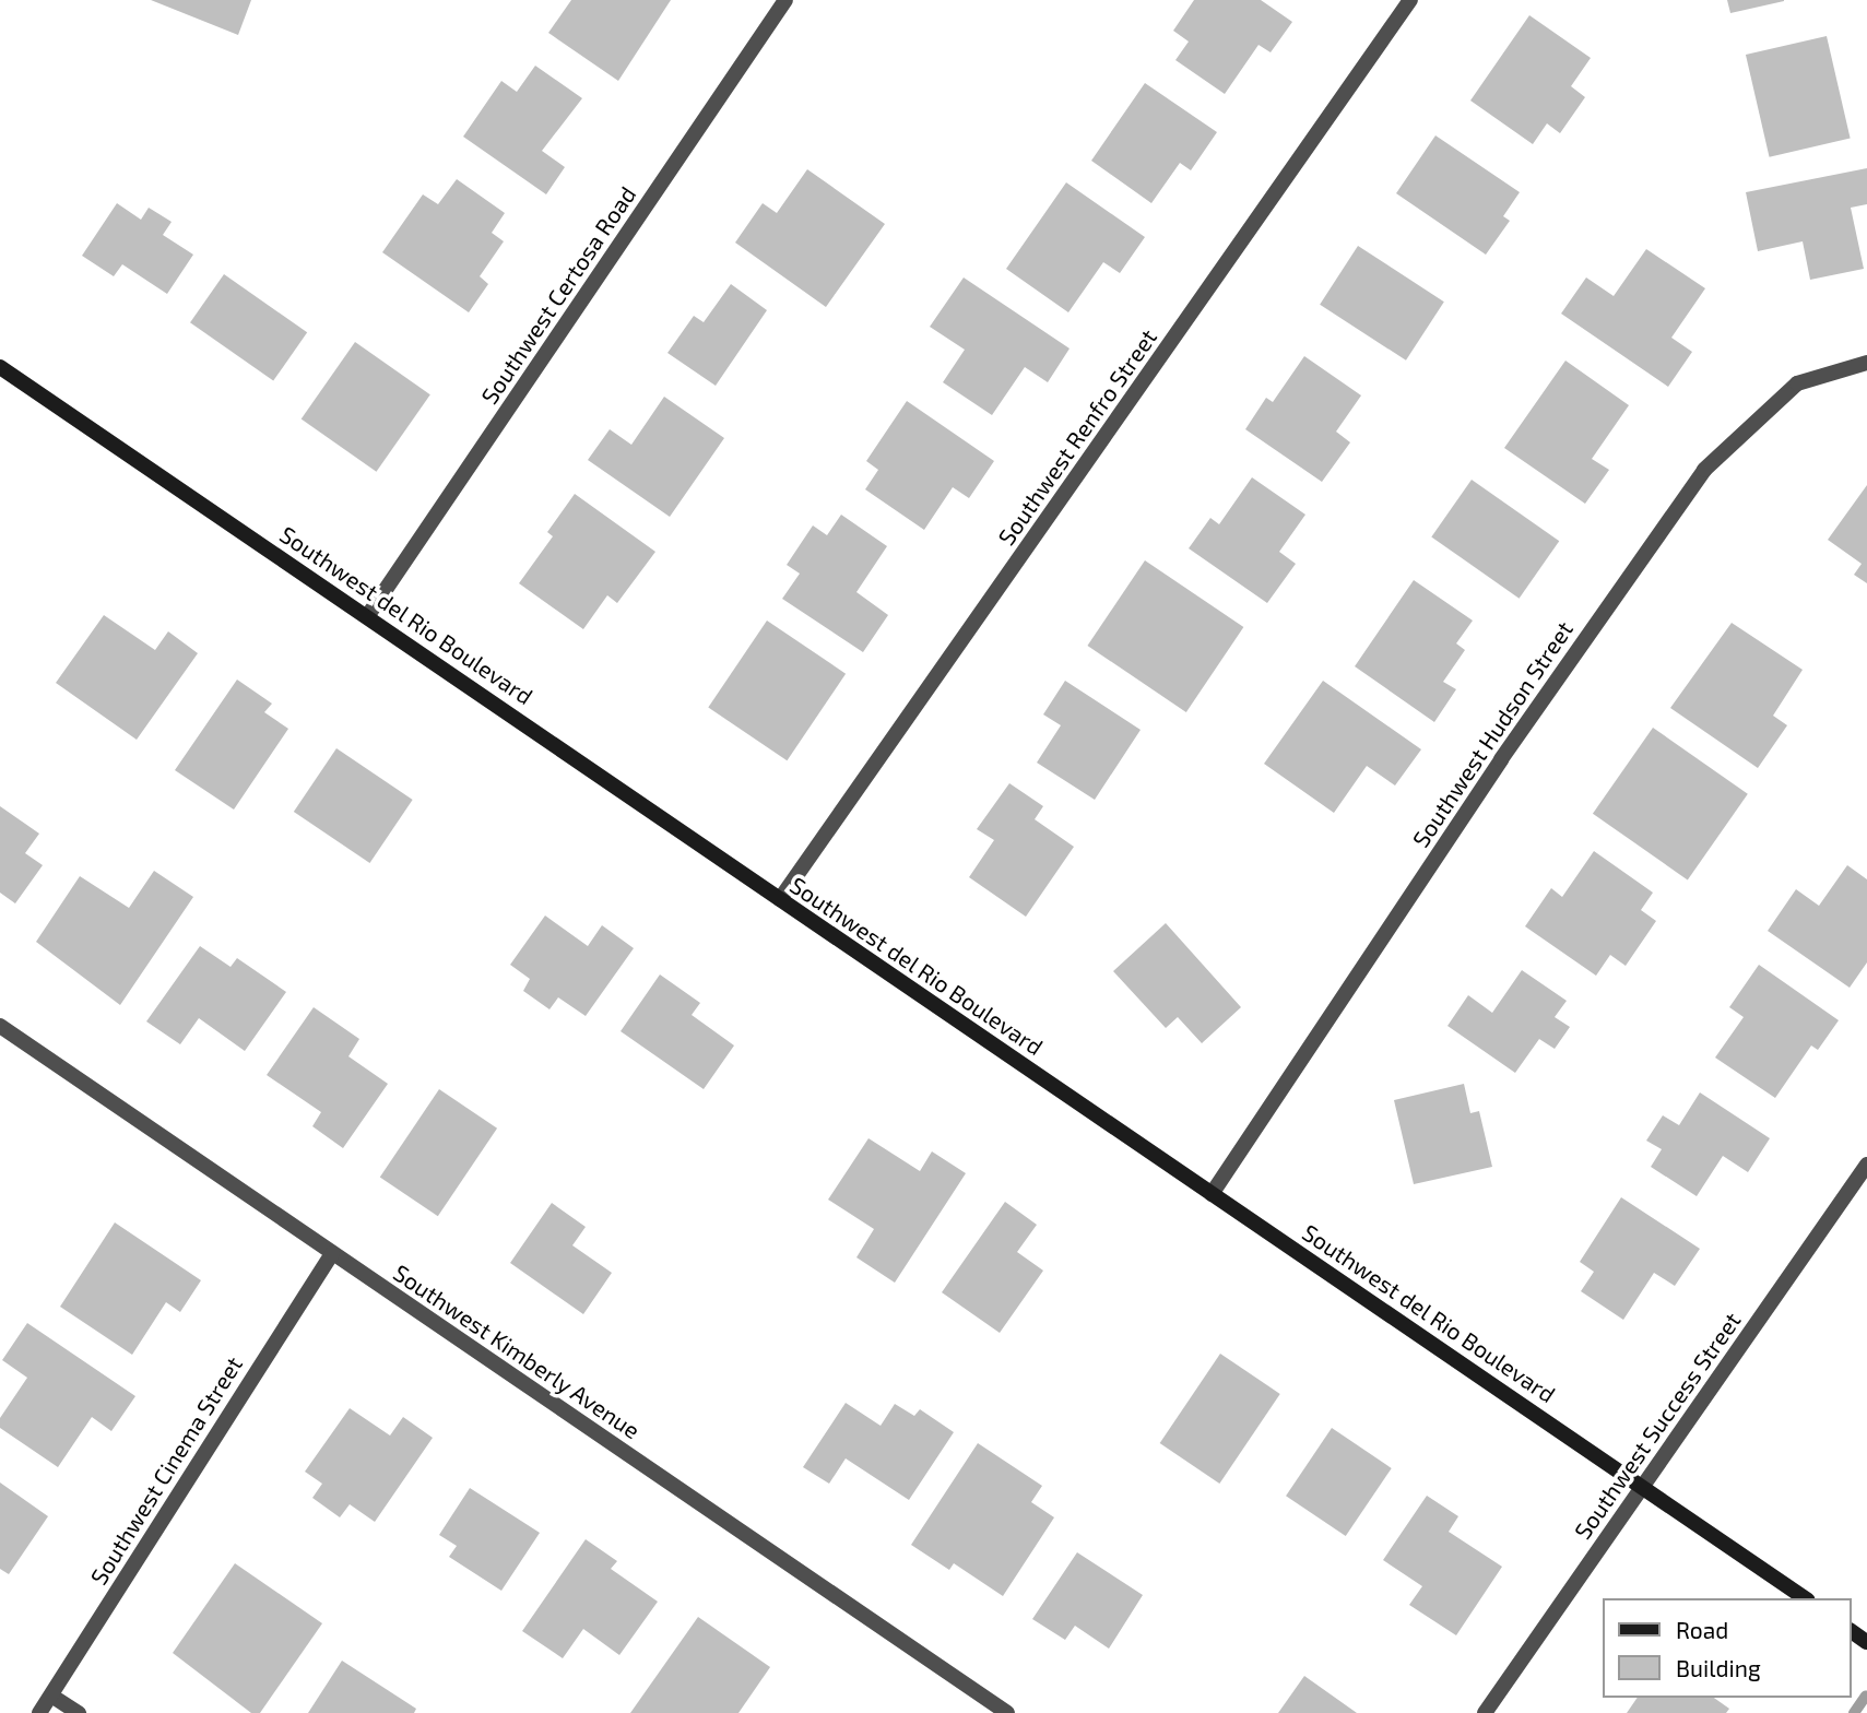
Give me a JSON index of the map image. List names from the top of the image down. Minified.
{"streets":{"street":["Southwest Certosa Road","Southwest Renfro Street","Southwest del Rio Boulevard","Southwest Hudson Street","Southwest Kimberly Avenue","Southwest Success Street","Southwest Cinema Street"]},"crossings":[["Southwest Certosa Road","Southwest del Rio Boulevard"],["Southwest Renfro Street","Southwest del Rio Boulevard"],["Southwest del Rio Boulevard","Southwest Hudson Street"],["Southwest del Rio Boulevard","Southwest Success Street"],["Southwest Kimberly Avenue","Southwest Cinema Street"]],"legend":["Road","Building"]}
